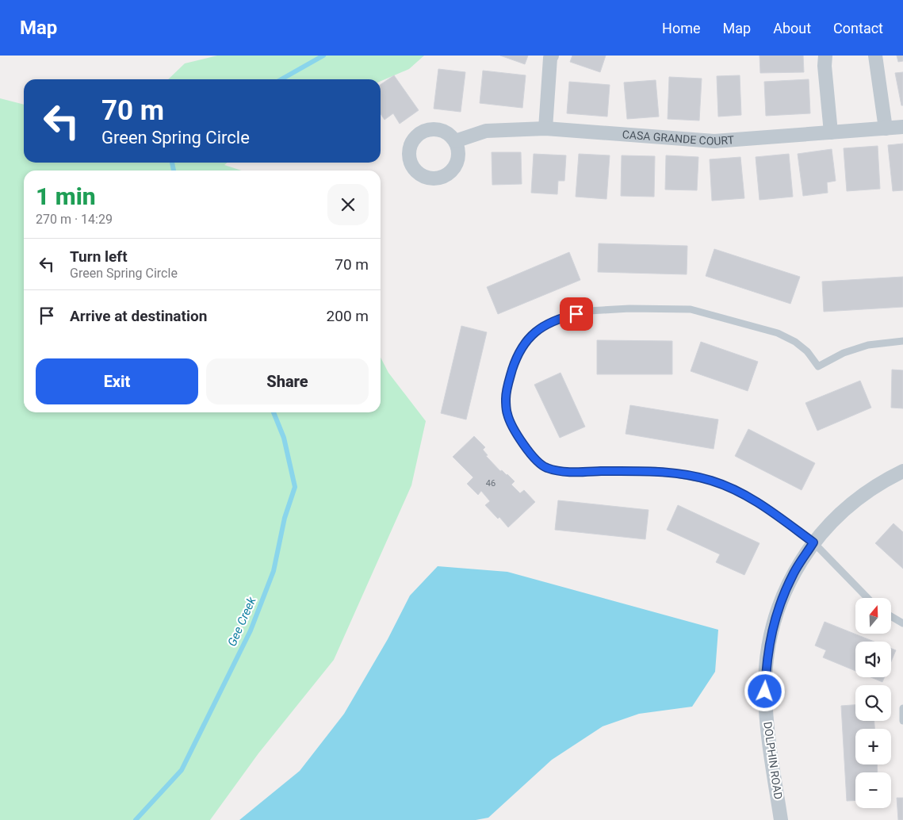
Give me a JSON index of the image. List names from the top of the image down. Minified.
{"streets":{"street":["CASA GRANDE COURT","DOLPHIN ROAD"]},"water":["Gee Creek"],"house_numbers":["46"],"north":"top","page":{"header":"Map","nav":["Home","Map","About","Contact"],"turn":["70 m","Green Spring Circle"],"heading":["1 min","270 m · 14:29"],"list":[{"name":"Turn left","note":"Green Spring Circle","value":"70 m"},{"name":"Arrive at destination","value":"200 m"}],"buttons":["Exit","Share"],"map_buttons":["+","−"]}}
